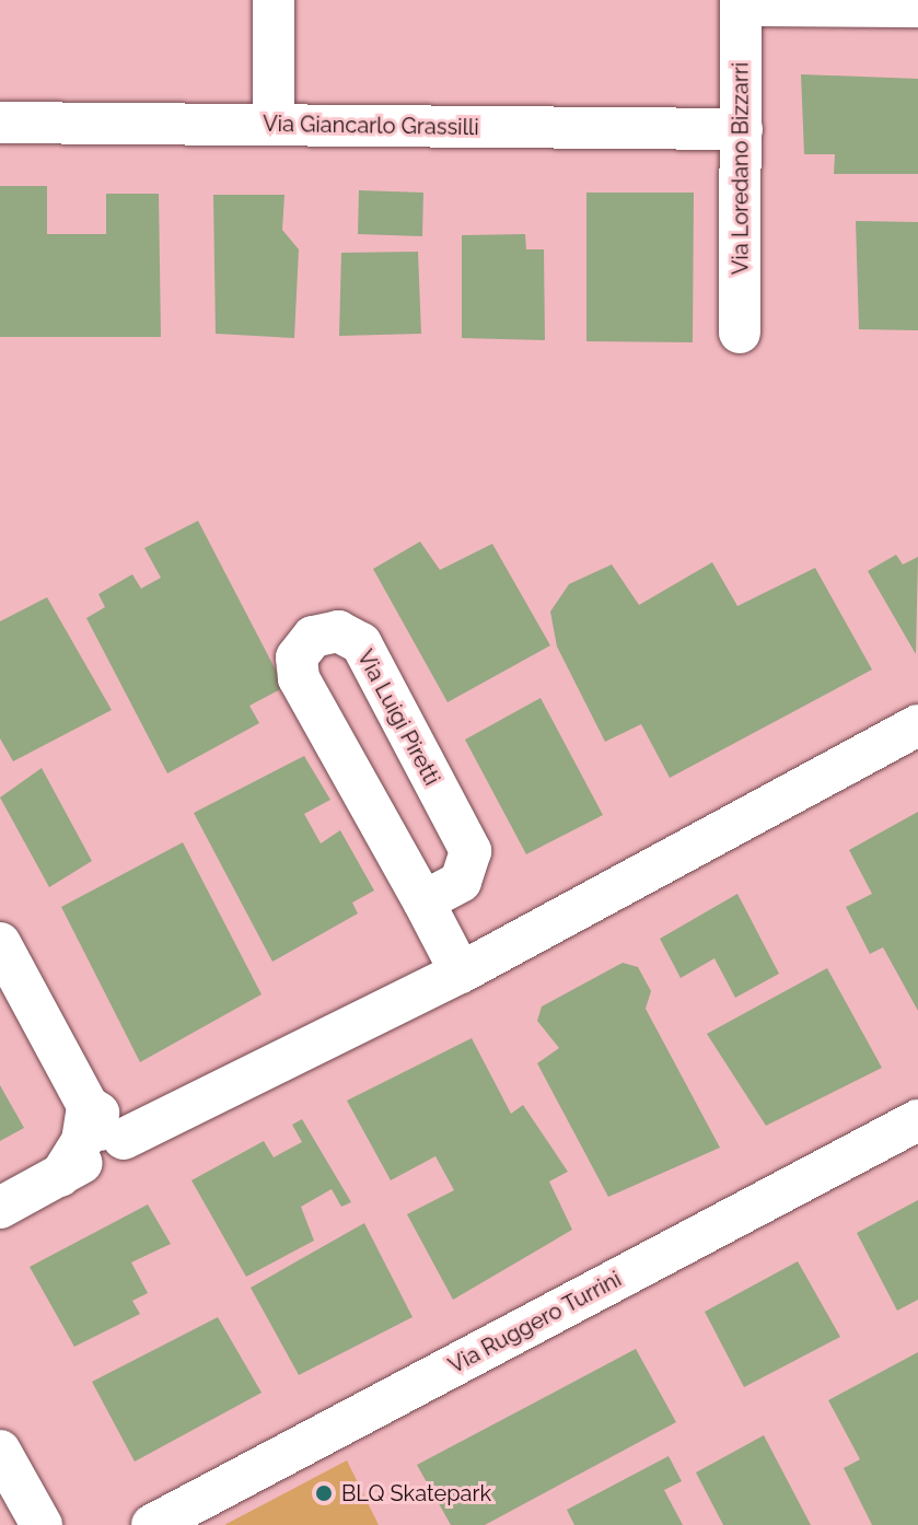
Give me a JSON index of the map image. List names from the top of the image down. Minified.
{"streets":{"street":["Via Giancarlo Grassilli","Via Loredano Bizzarri","Via Luigi Piretti","Via Ruggero Turrini"]},"crossings":[["Via Giancarlo Grassilli","Via Loredano Bizzarri"]],"places":["BLQ Skatepark"]}
